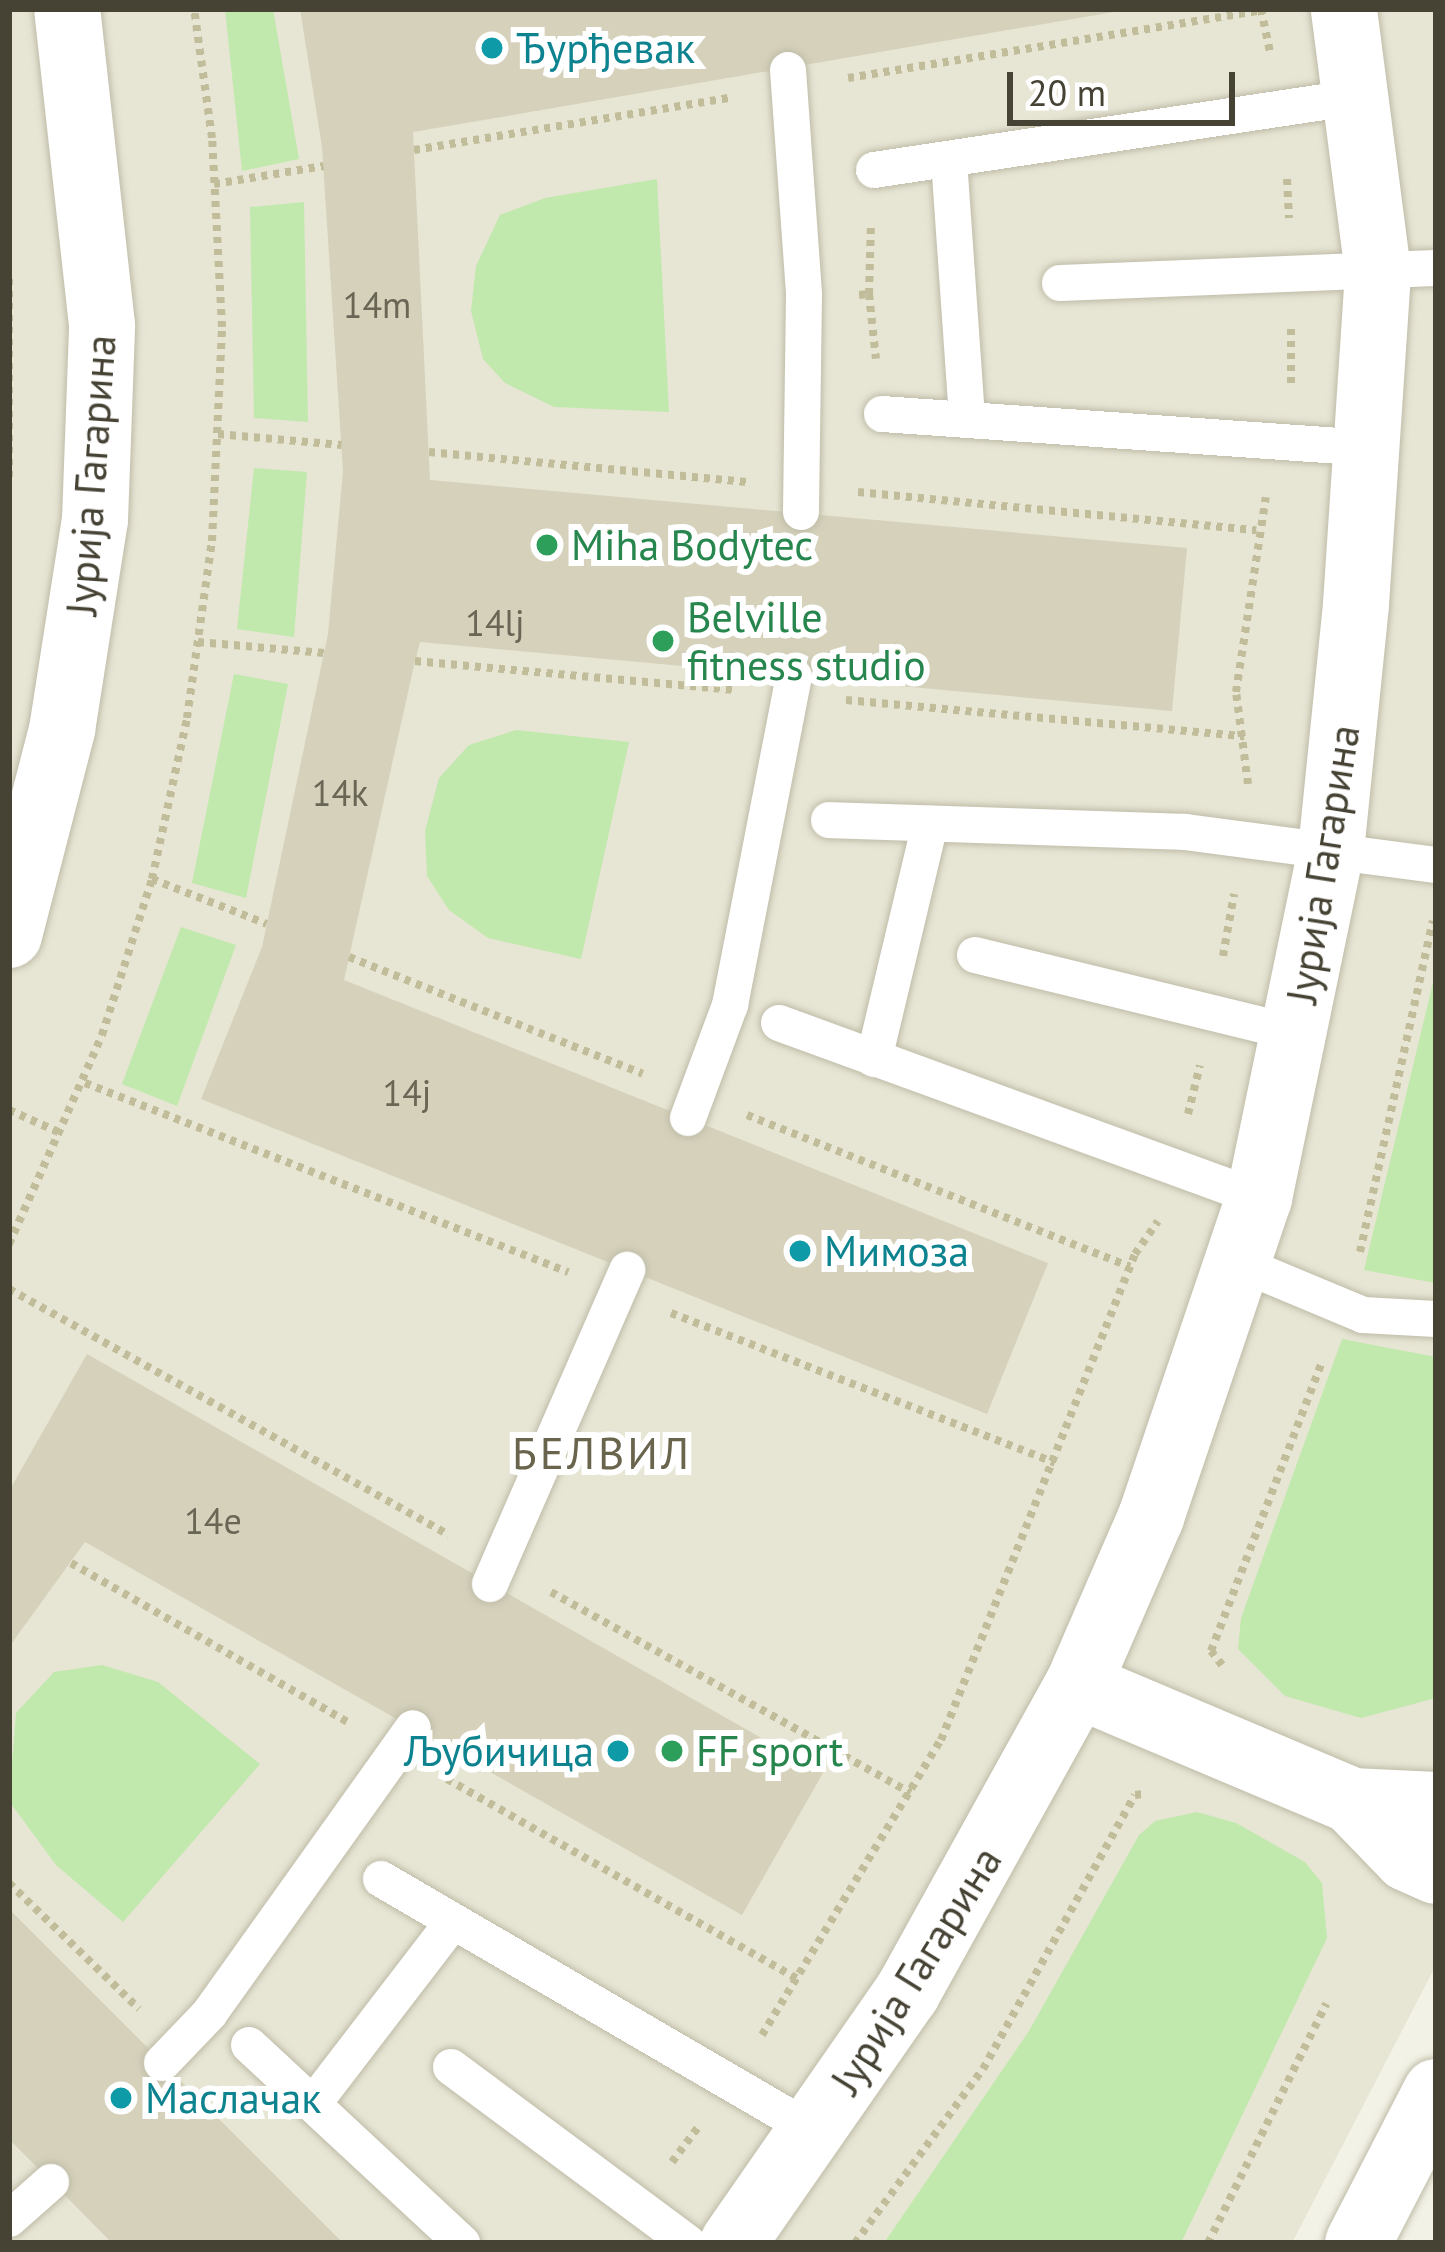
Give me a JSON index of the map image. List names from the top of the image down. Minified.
{"streets":{"street":["Јурија Гагарина"]},"districts":["БЕЛВИЛ"],"places":["Ђурђевак","Miha Bodytec","Belville fitness studio","Мимоза","Љубичица","FF sport","Маслачак"],"house_numbers":["14m","14lj","14k","14j","14e"],"scale_bar":"20 m"}
